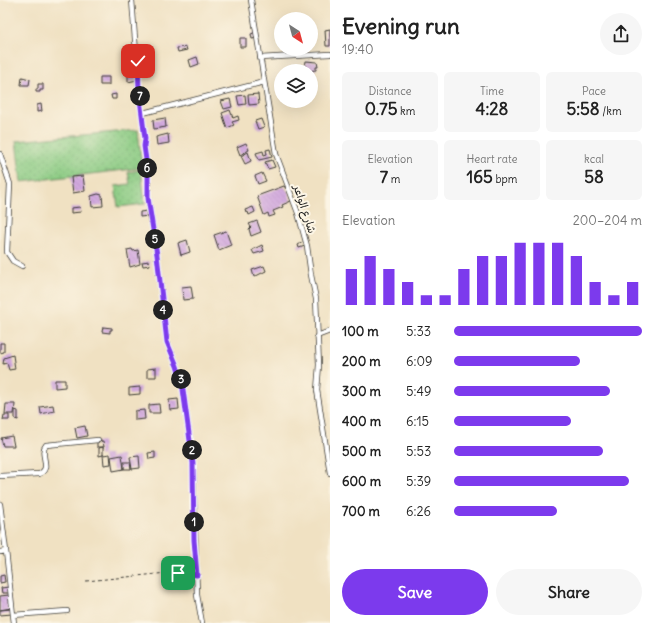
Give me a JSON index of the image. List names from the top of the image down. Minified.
{"streets":{"street":["شارع الواعر"]},"north":"bottom right","page":{"heading":["Evening run","19:40"],"stats":[["Distance","0.75 km"],["Time","4:28"],["Pace","5:58 /km"],["Elevation","7 m"],["Heart rate","165 bpm"],["kcal","58"]],"pins":["7","6","5","4","3","2","1"],"chart":["Elevation","200–204 m"],"list":[{"name":"100 m","note":"5:33"},{"name":"200 m","note":"6:09"},{"name":"300 m","note":"5:49"},{"name":"400 m","note":"6:15"},{"name":"500 m","note":"5:53"},{"name":"600 m","note":"5:39"},{"name":"700 m","note":"6:26"}],"buttons":["Save","Share"]}}
